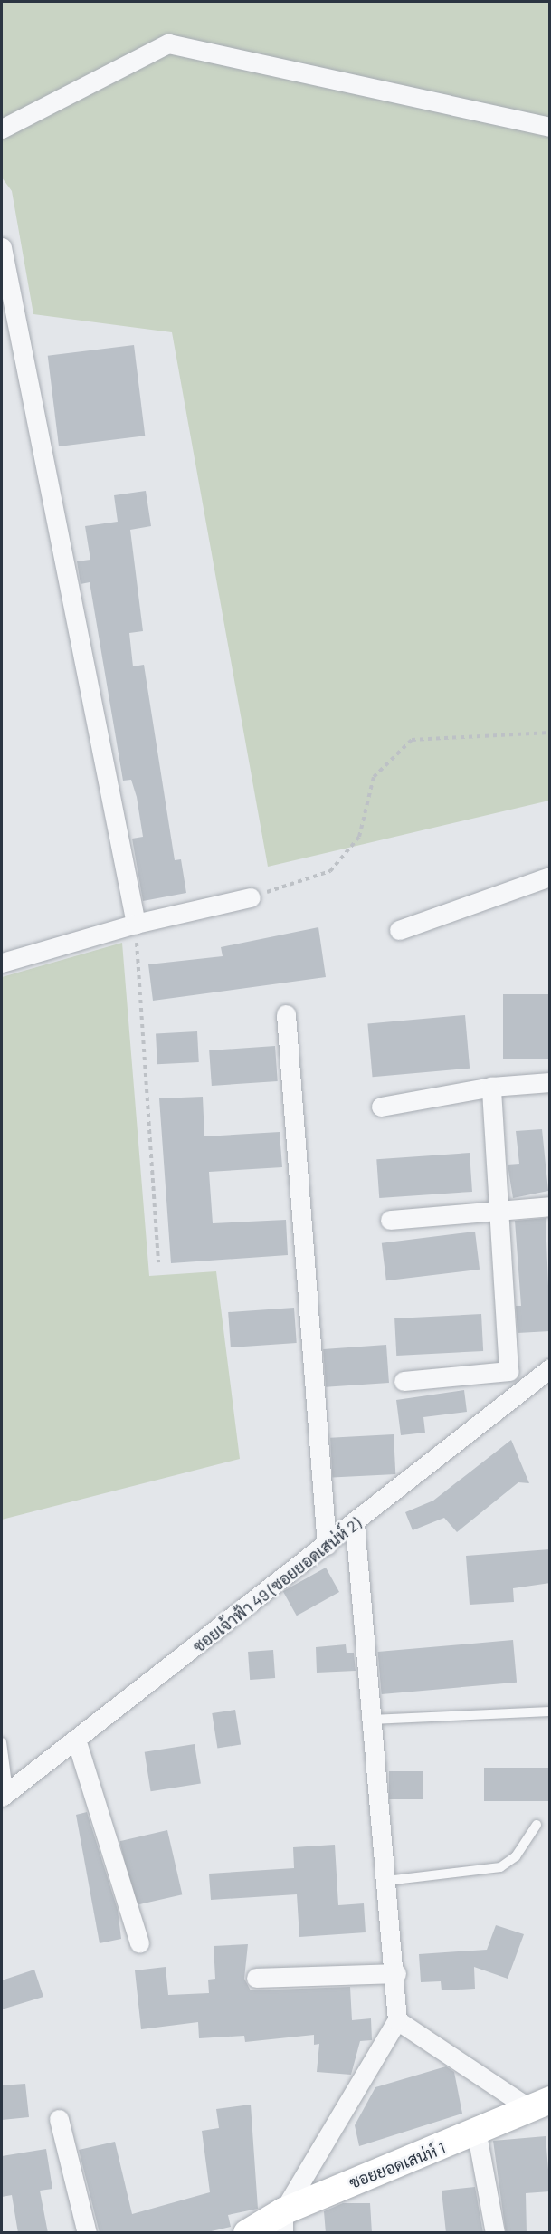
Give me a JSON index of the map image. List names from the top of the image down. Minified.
{"streets":{"street":["ซอยเจ้าฟ้า 49 (ซอยยอดเสน่ห์ 2)","ซอยยอดเสน่ห์ 1"]}}
